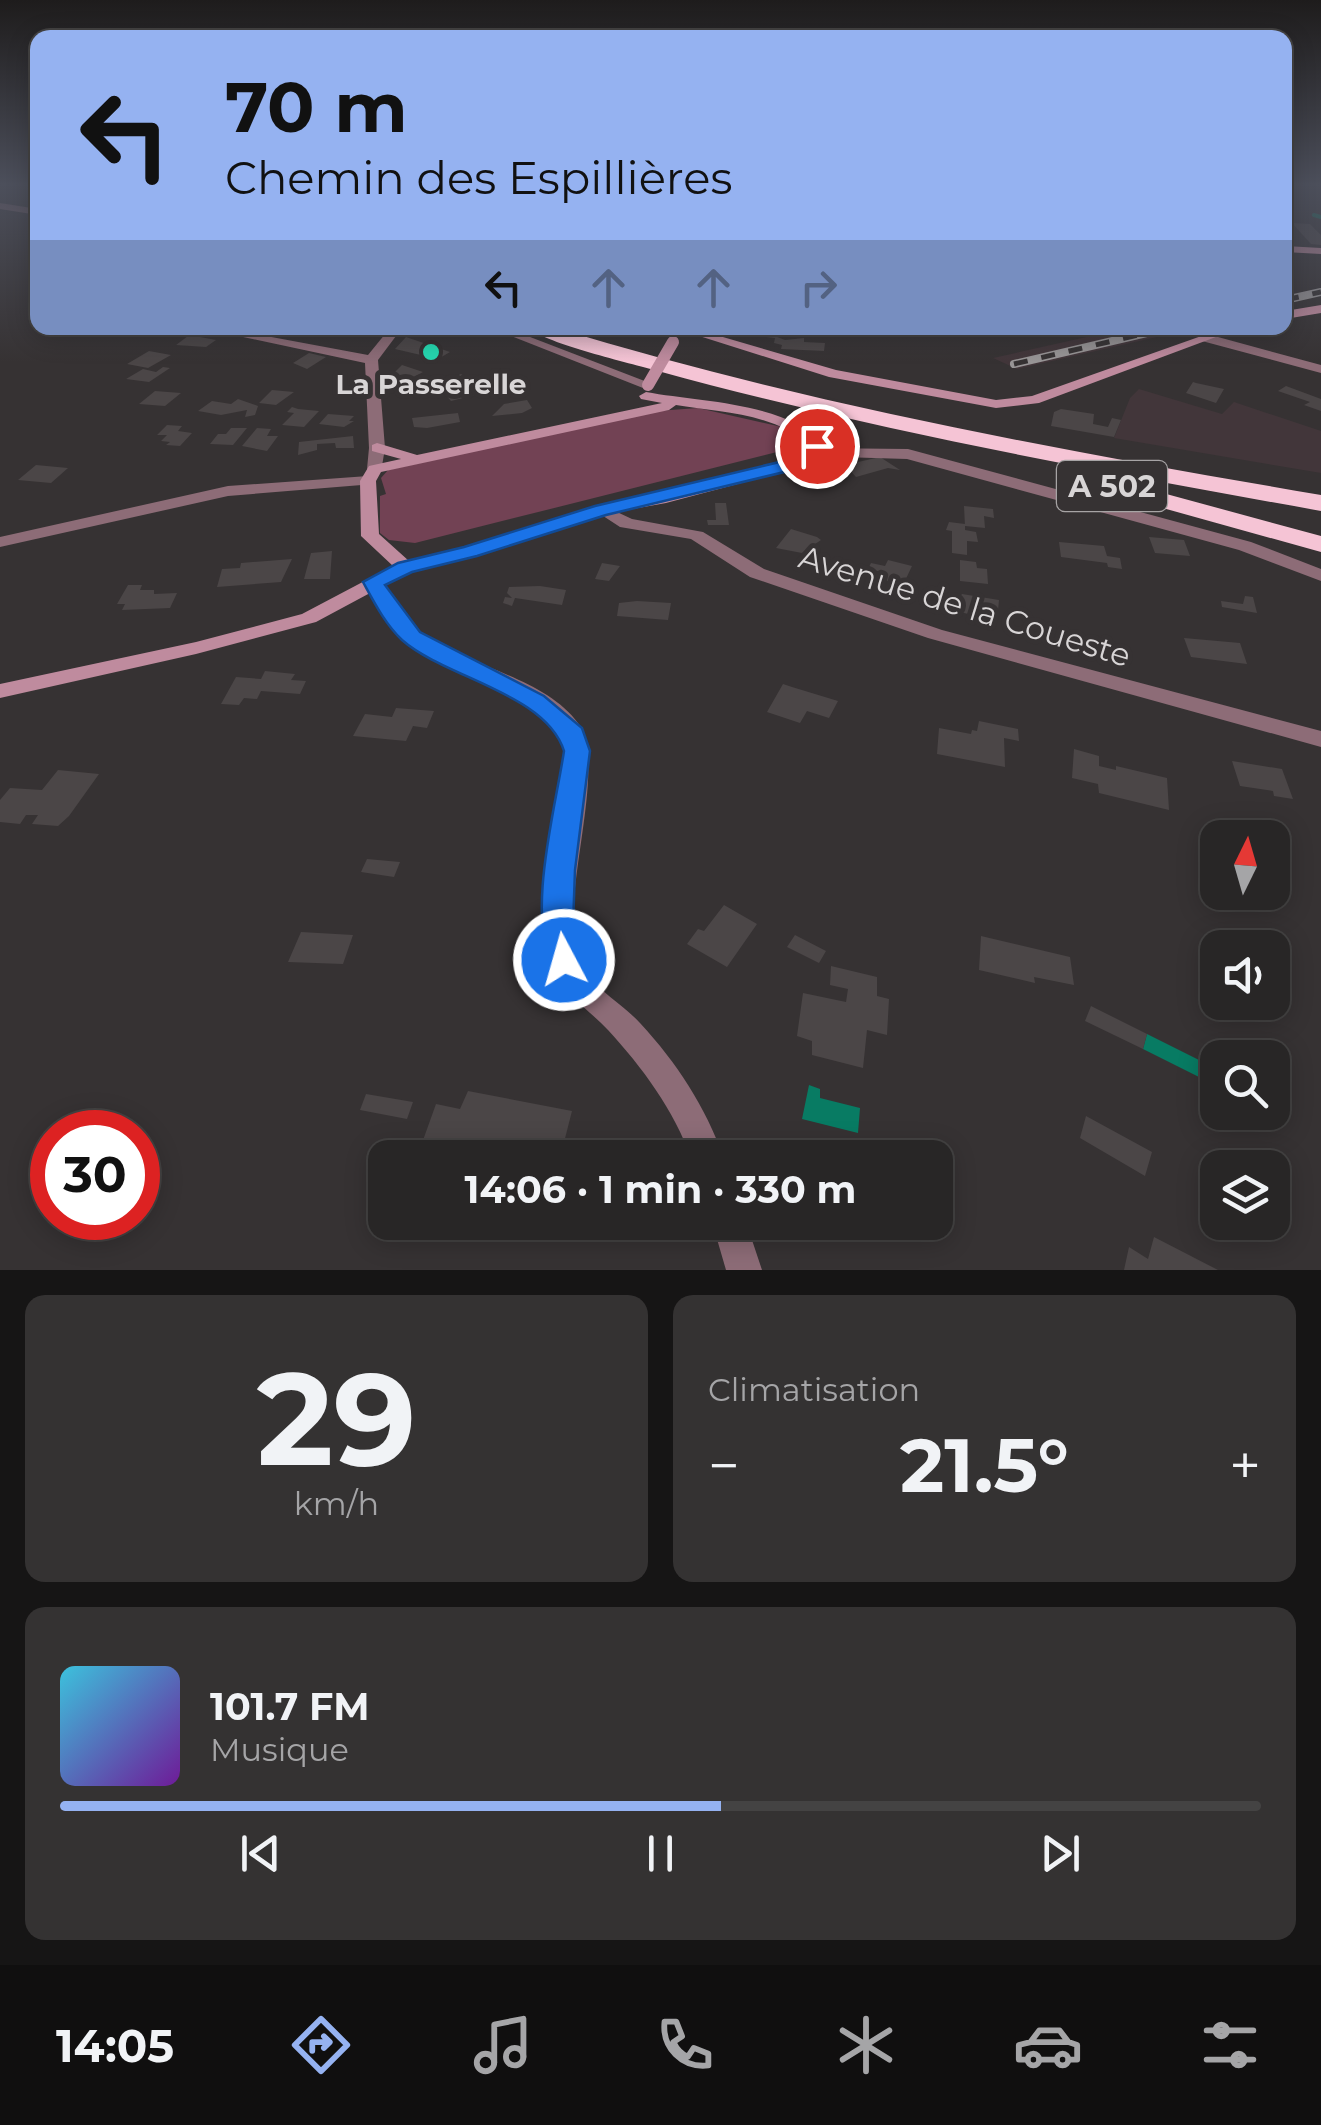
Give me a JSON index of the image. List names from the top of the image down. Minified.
{"streets":{"highway":["A 502"],"street":["Avenue de la Coueste"]},"places":["La Passerelle"],"north":"top","page":{"turn":["70 m","Chemin des Espillières"],"limit":"30","trip":"14:06 · 1 min · 330 m","tile":[["29","km/h"],"Climatisation"],"heat":["−","21.5°","+"],"song":["101.7 FM","Musique"],"tabs":"14:05"}}
